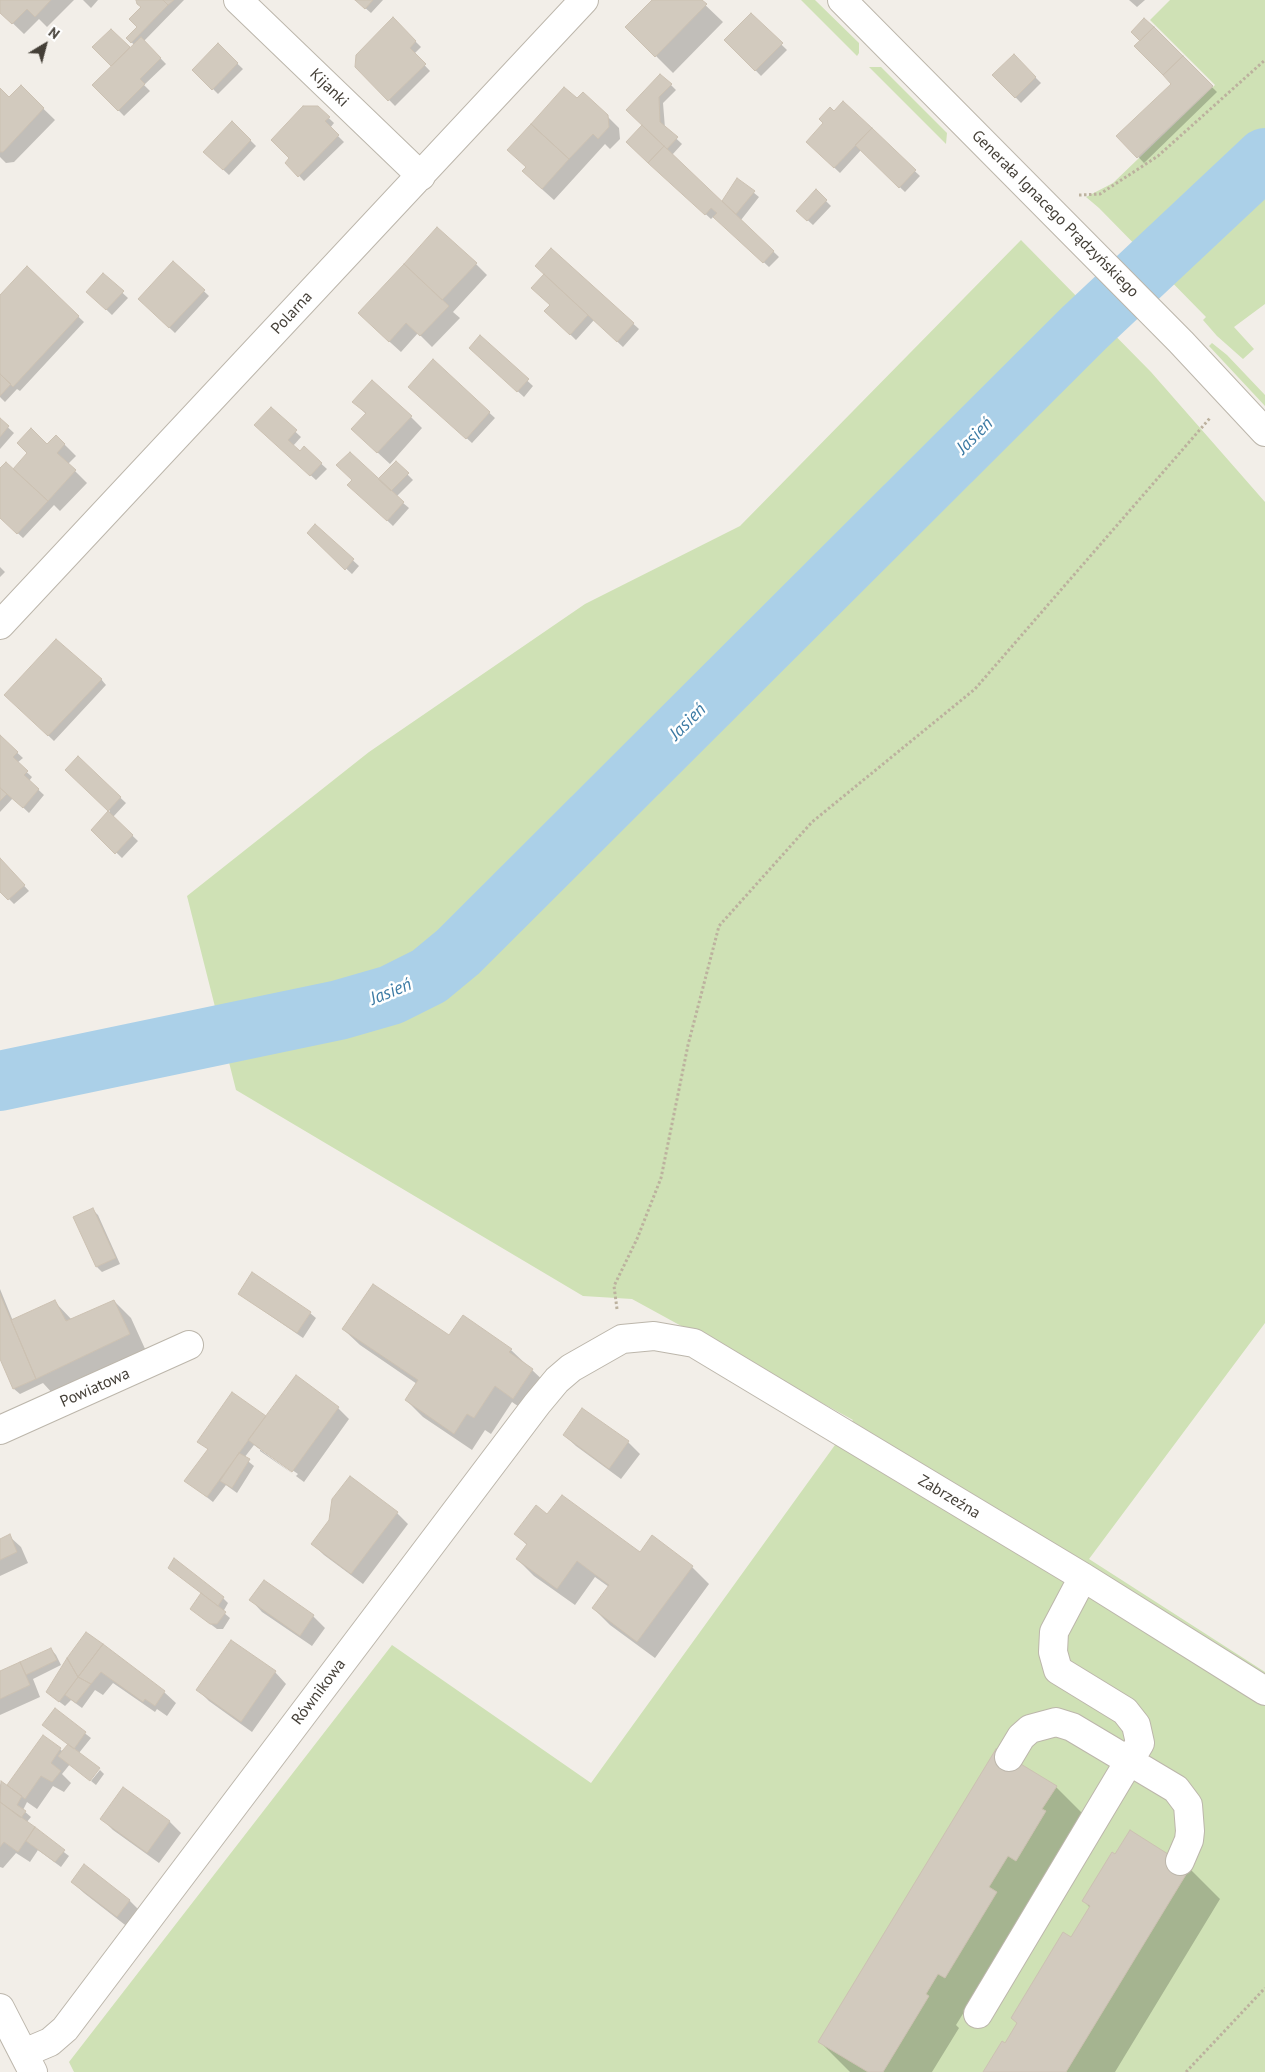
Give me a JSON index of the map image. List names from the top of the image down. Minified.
{"streets":{"street":["Kijanki","Generała Ignacego Prądzyńskiego","Polarna","Powiatowa","Zabrzeźna","Równikowa"]},"crossings":[["Kijanki","Polarna"],["Zabrzeźna","Równikowa"]],"water":["Jasień"],"north":"top right"}
